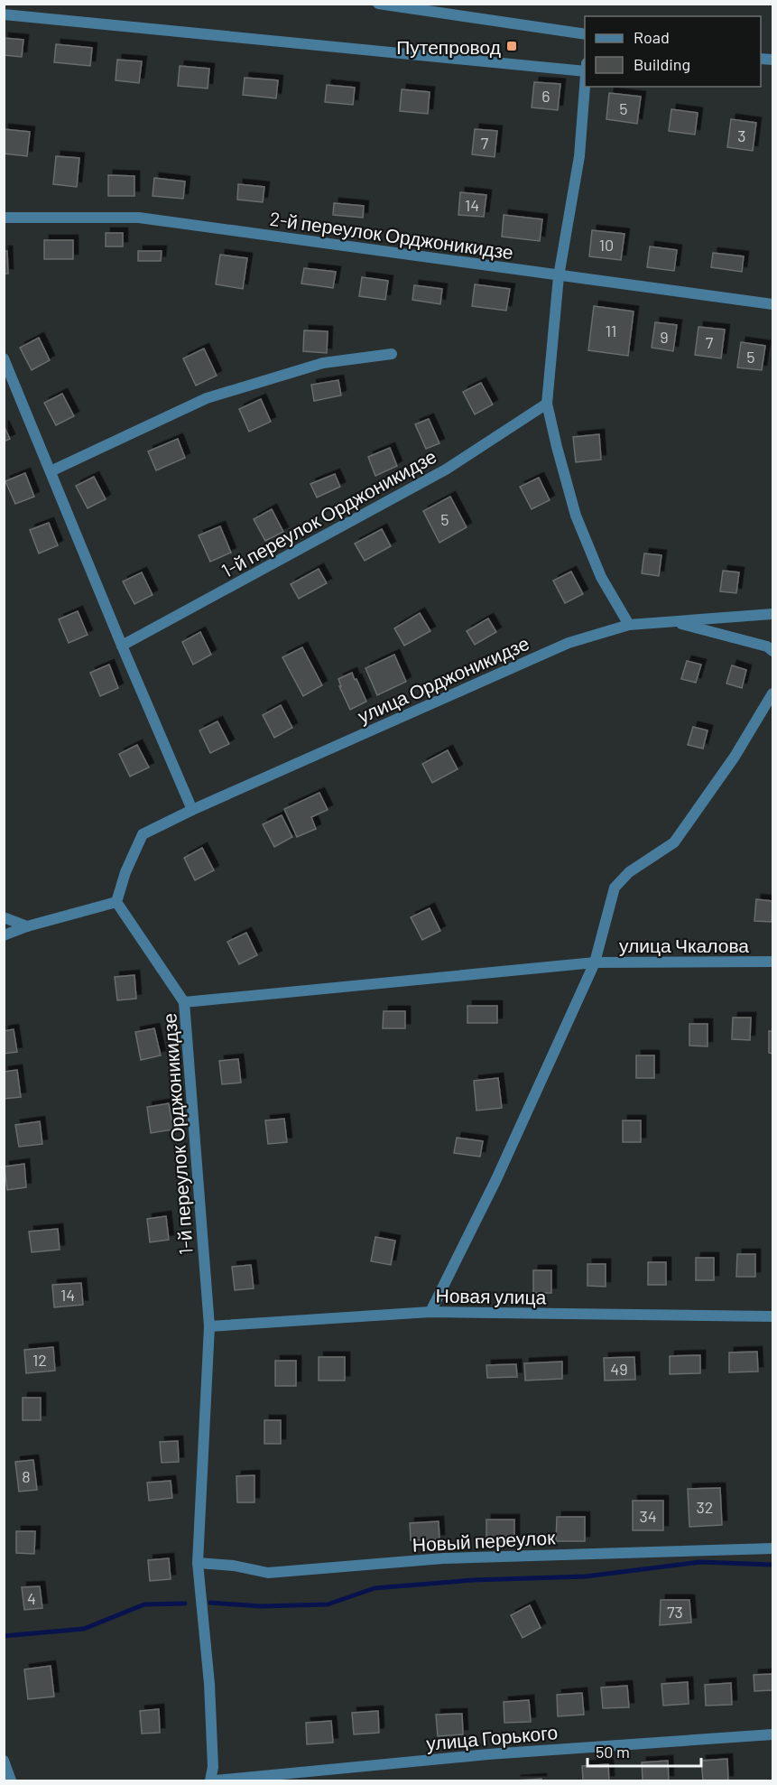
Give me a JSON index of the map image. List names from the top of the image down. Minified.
{"streets":{"street":["2-й переулок Орджоникидзе","1-й переулок Орджоникидзе","улица Орджоникидзе","улица Чкалова","Новая улица","Новый переулок","улица Горького"]},"crossings":[["1-й переулок Орджоникидзе","улица Орджоникидзе"],["1-й переулок Орджоникидзе","улица Чкалова"],["1-й переулок Орджоникидзе","Новая улица"],["1-й переулок Орджоникидзе","Новый переулок"],["1-й переулок Орджоникидзе","улица Горького"]],"places":{"transit":["Путепровод"]},"house_numbers":["6","5","3","7","14","10","11","9","7","5","5","14","12","49","8","32","34","4","73"],"legend":["Road","Building"],"scale_bar":"50 m"}
